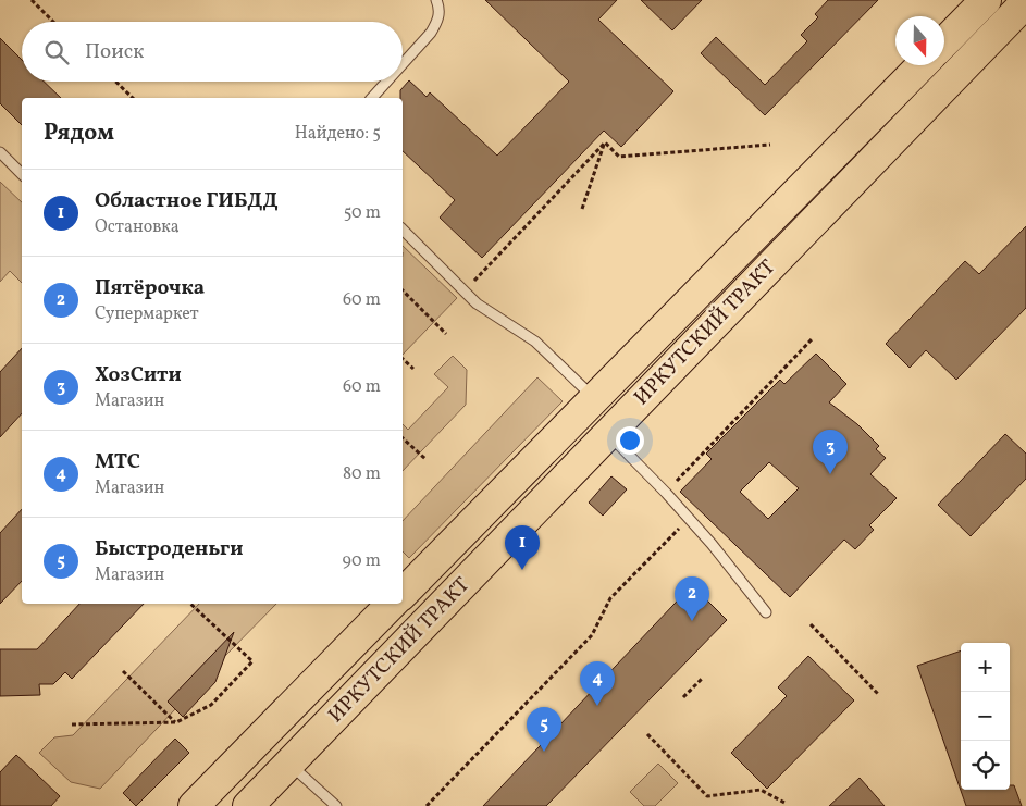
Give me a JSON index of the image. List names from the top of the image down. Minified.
{"streets":{"main road":["ИРКУТСКИЙ ТРАКТ"]},"north":"bottom","page":{"search":"Поиск","heading":["Рядом","Найдено: 5"],"list":[{"mark":"1","name":"Областное ГИБДД","note":"Остановка","value":"50 m"},{"mark":"2","name":"Пятёрочка","note":"Супермаркет","value":"60 m"},{"mark":"3","name":"ХозСити","note":"Магазин","value":"60 m"},{"mark":"4","name":"МТС","note":"Магазин","value":"80 m"},{"mark":"5","name":"Быстроденьги","note":"Магазин","value":"90 m"}],"pins":["3","1","2","4","5"],"map_buttons":["+","−"]}}
